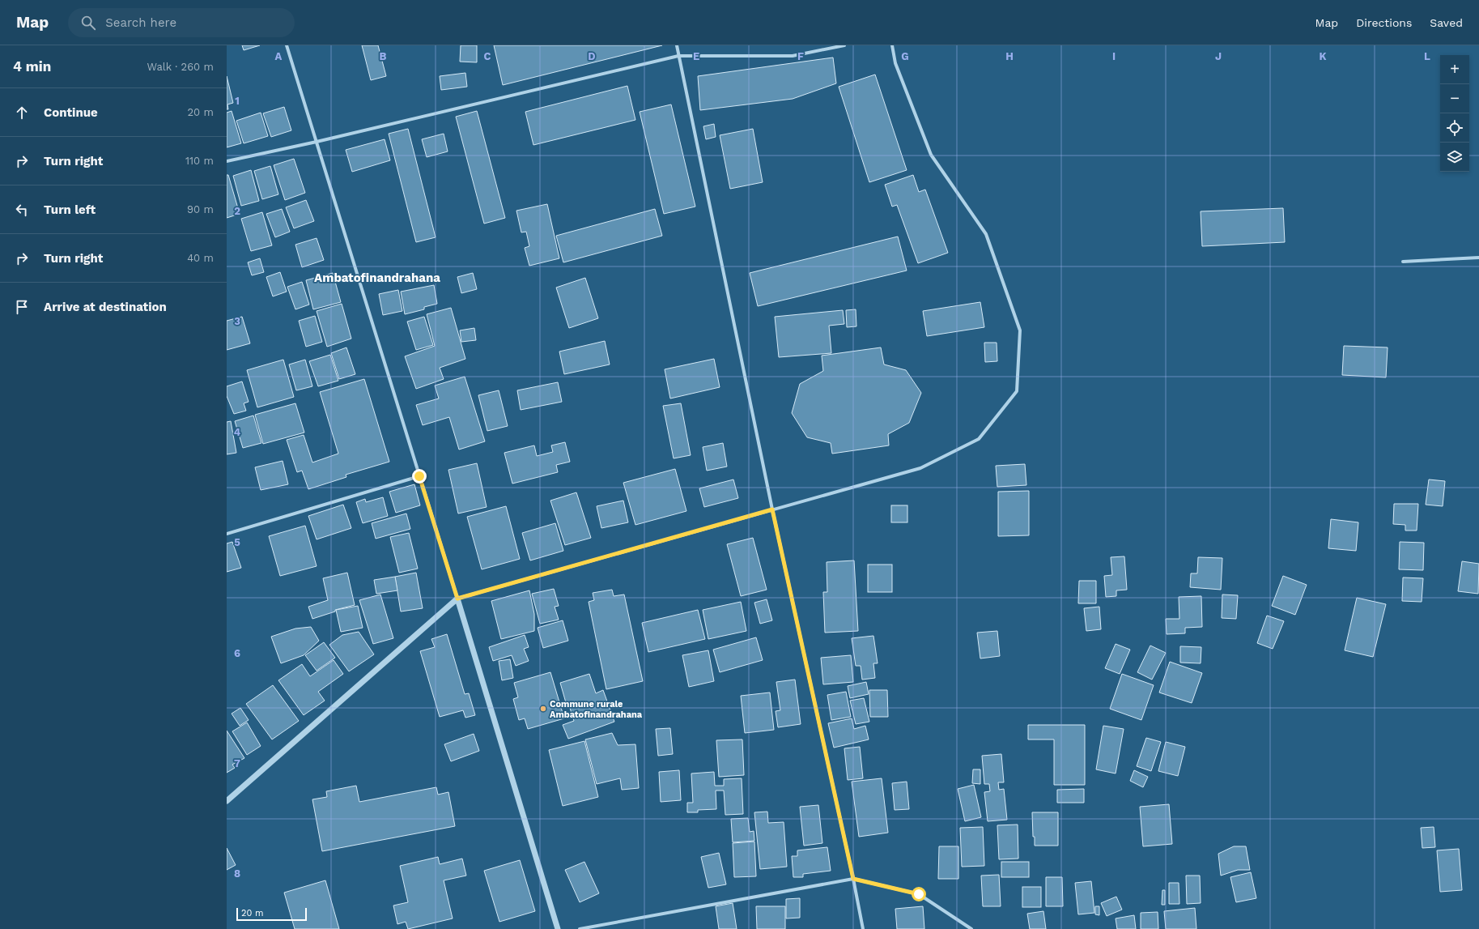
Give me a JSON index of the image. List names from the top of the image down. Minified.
{"districts":["Ambatofinandrahana"],"places":["Commune rurale Ambatofinandrahana"],"scale_bar":"20 m","page":{"header":"Map","search":"Search here","nav":["Map","Directions","Saved"],"heading":["4 min","Walk · 260 m"],"map_buttons":["+","−"],"list":[["Continue","20 m"],["Turn right","110 m"],["Turn left","90 m"],["Turn right","40 m"],"Arrive at destination"],"scale":"20 m"},"grid":{"columns":["A","B","C","D","E","F","G","H","I","J","K","L"],"rows":["1","2","3","4","5","6","7","8"]}}
